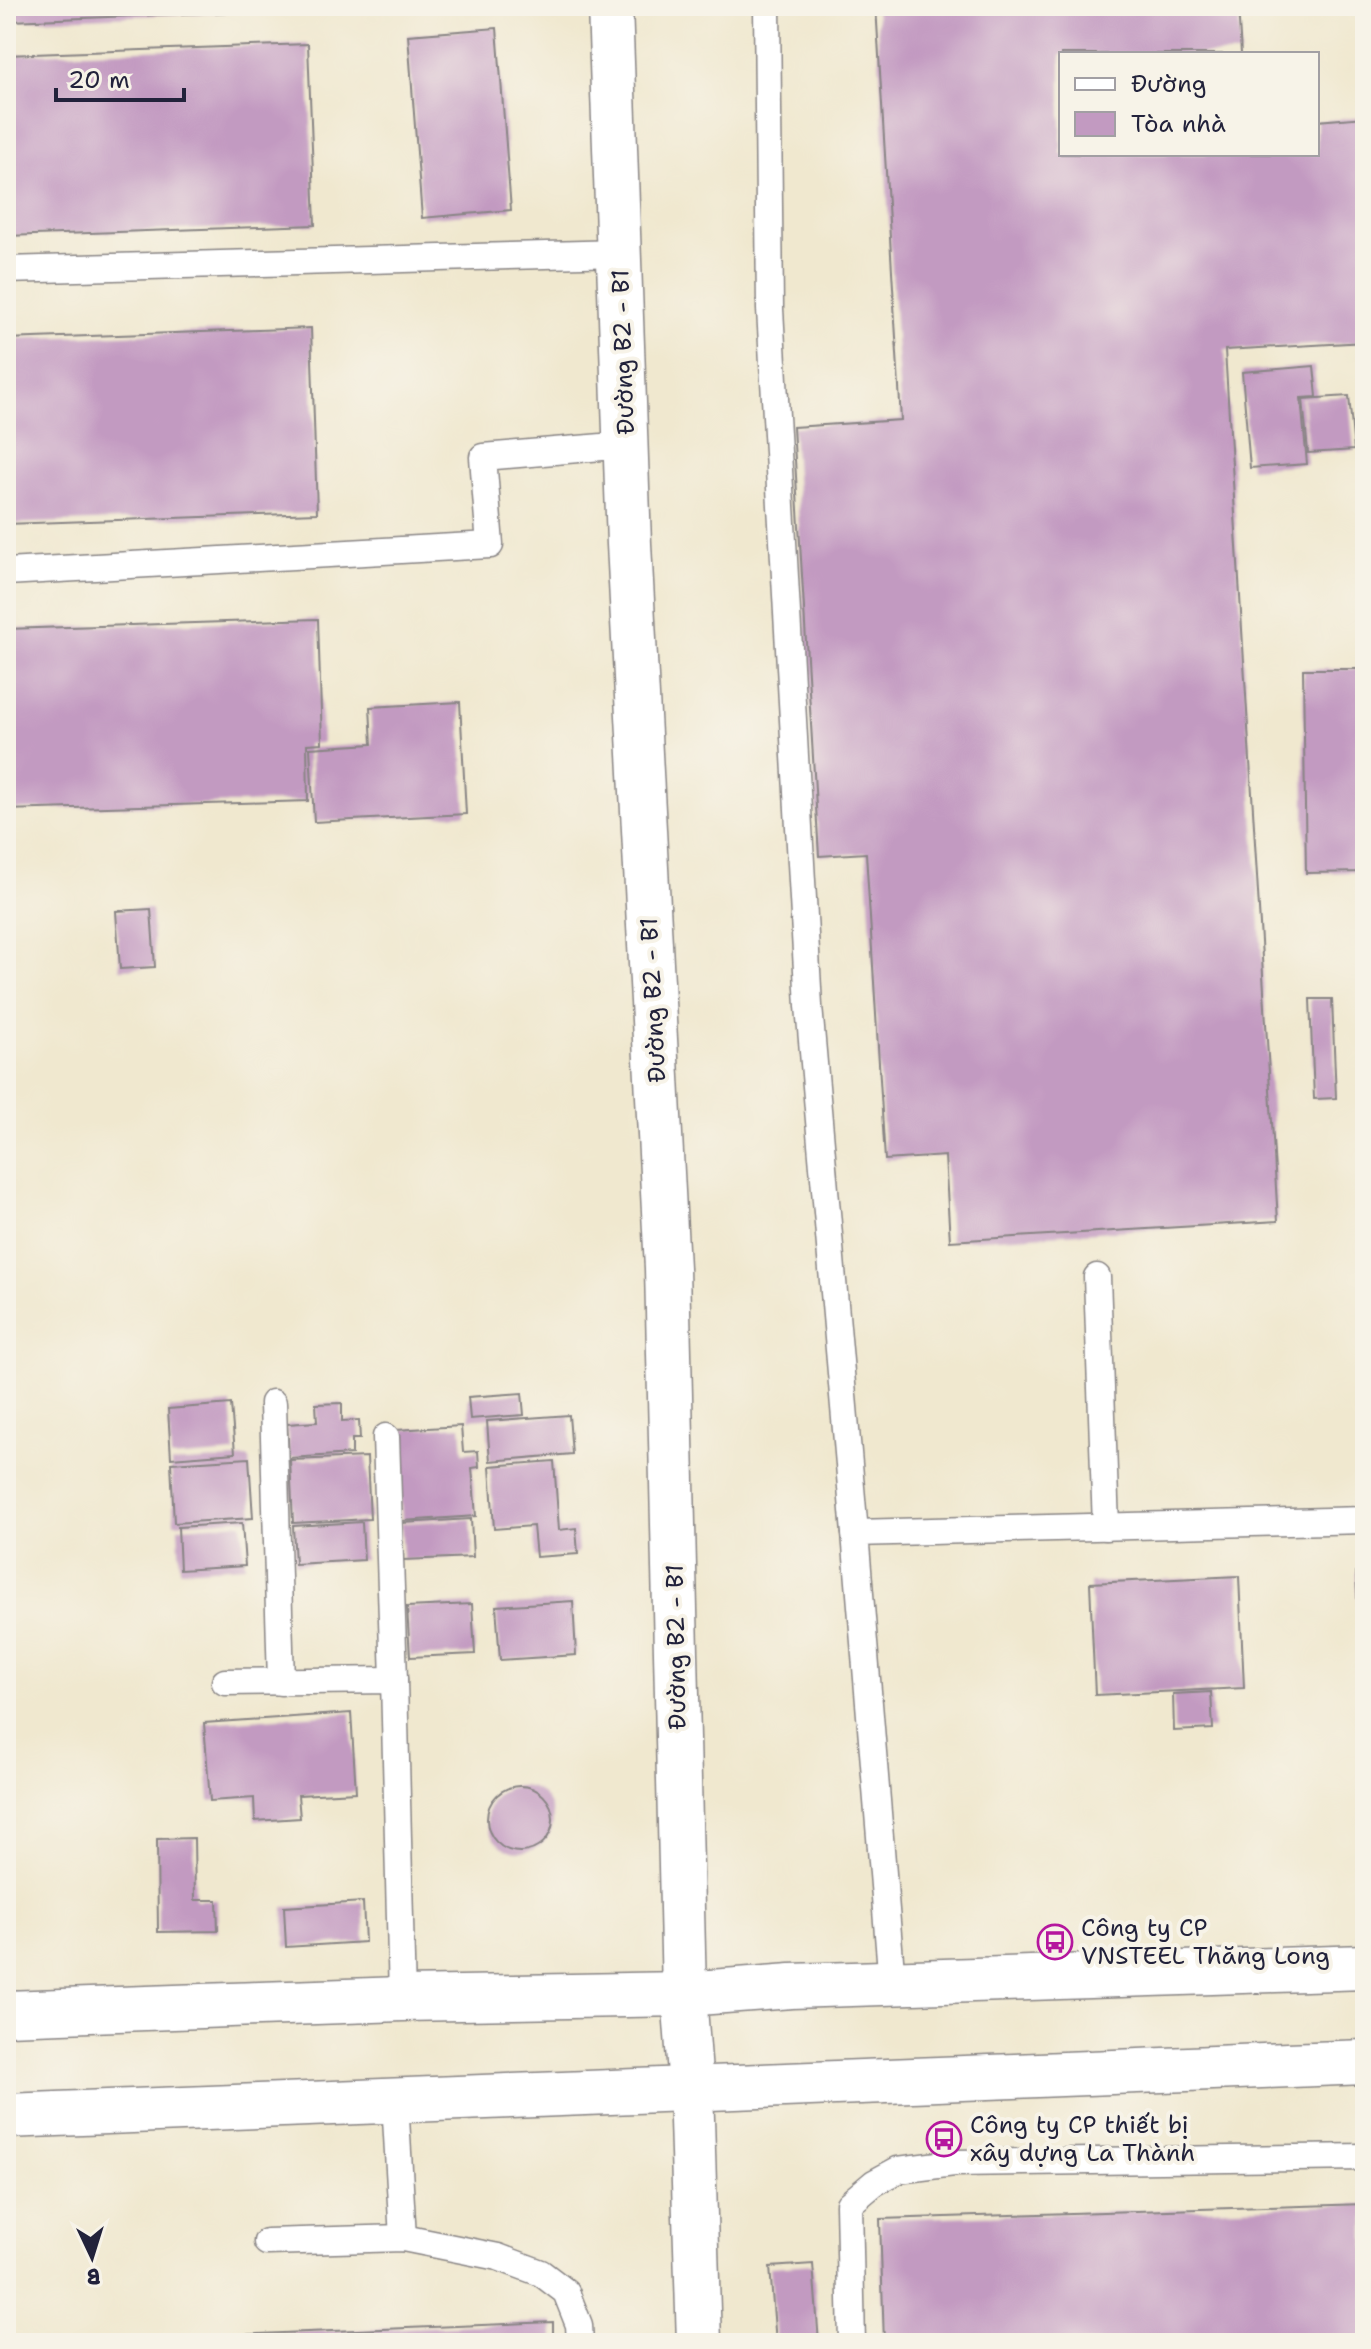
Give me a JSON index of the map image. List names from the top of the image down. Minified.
{"streets":{"street":["Đường B2 - B1"]},"places":{"bus stop":["Công ty CP VNSTEEL Thăng Long","Công ty CP thiết bị xây dựng La Thành"]},"legend":["Đường","Tòa nhà"],"scale_bar":"20 m","north":"bottom"}
